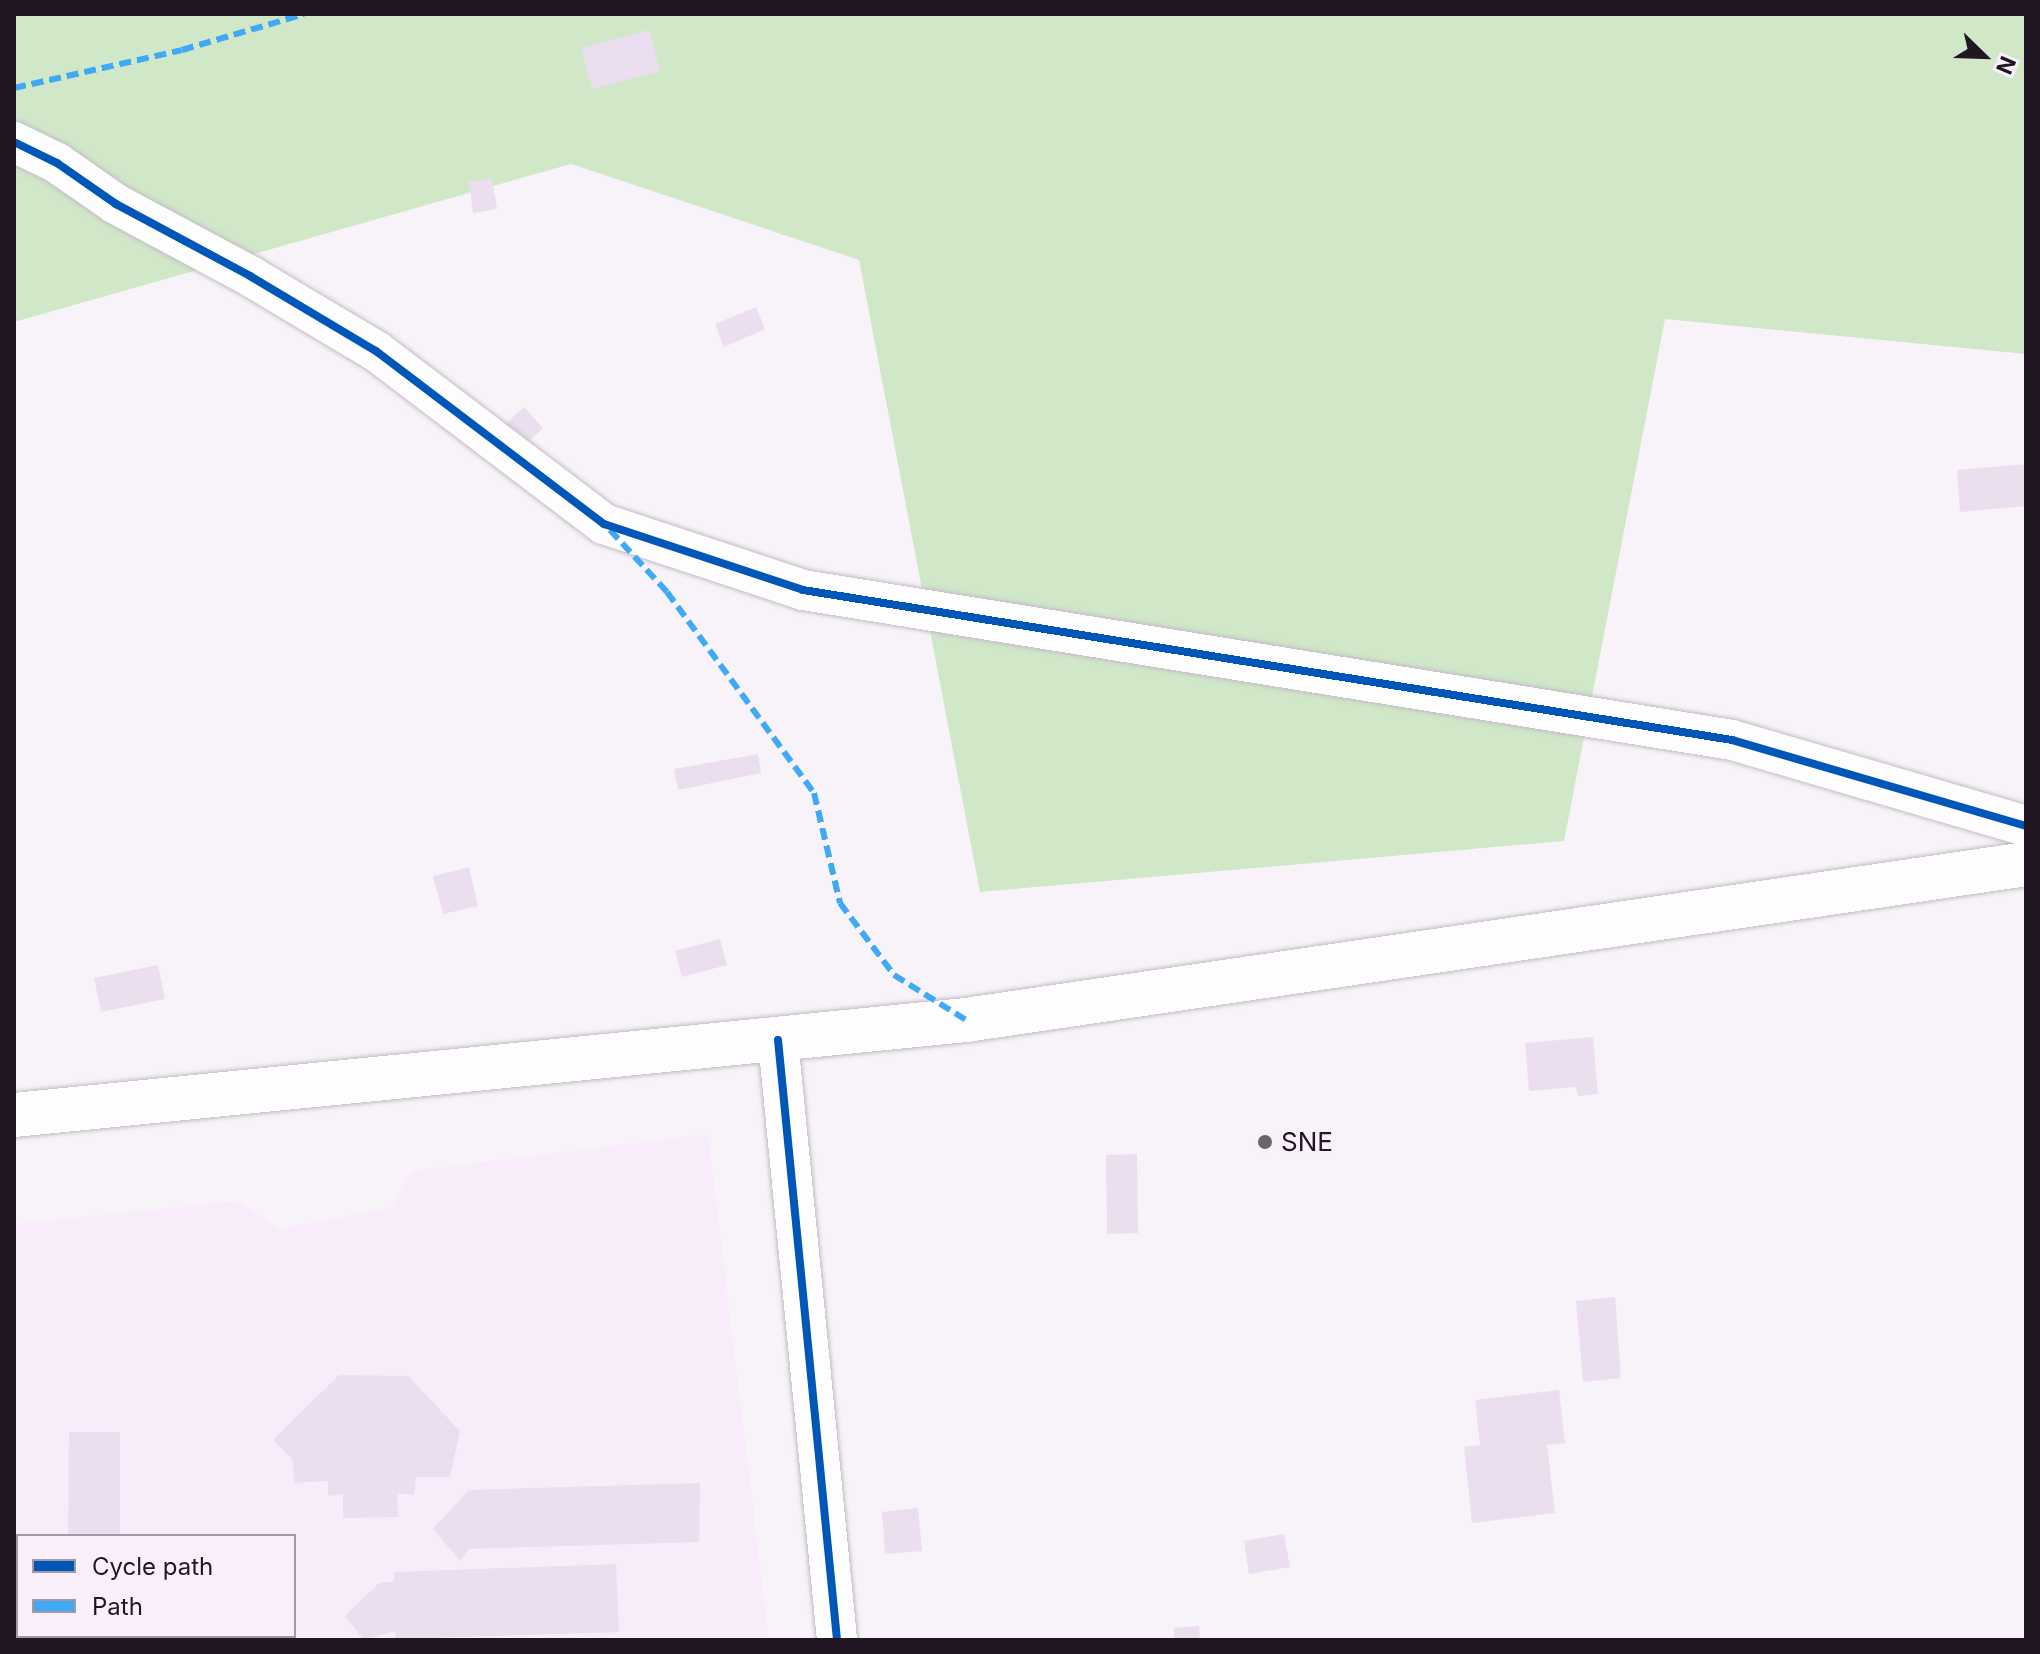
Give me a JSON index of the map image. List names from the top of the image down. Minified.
{"places":["SNE"],"legend":["Cycle path","Path"],"north":"bottom right"}
